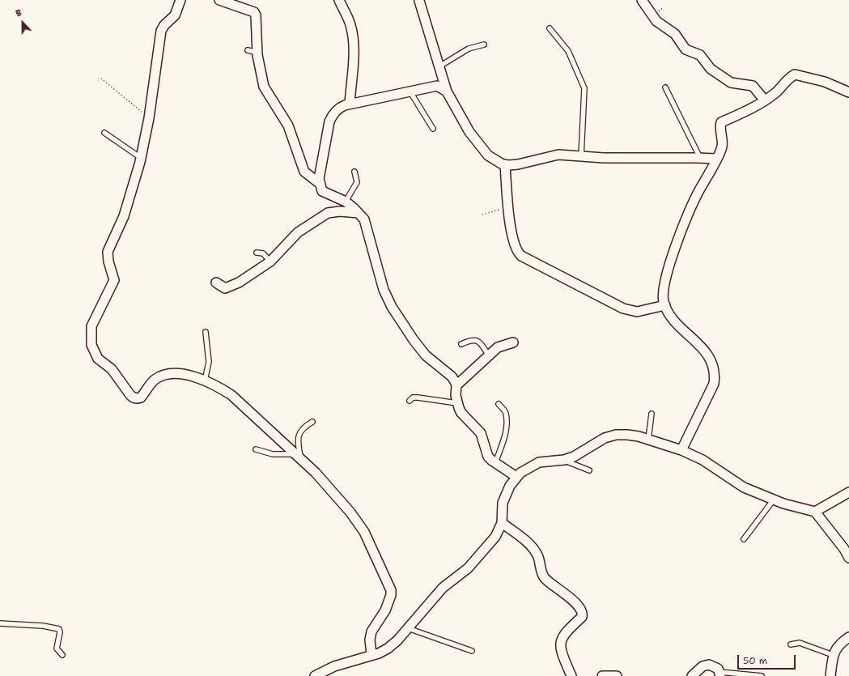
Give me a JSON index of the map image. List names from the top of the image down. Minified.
{"scale_bar":"50 m","north":"top"}
